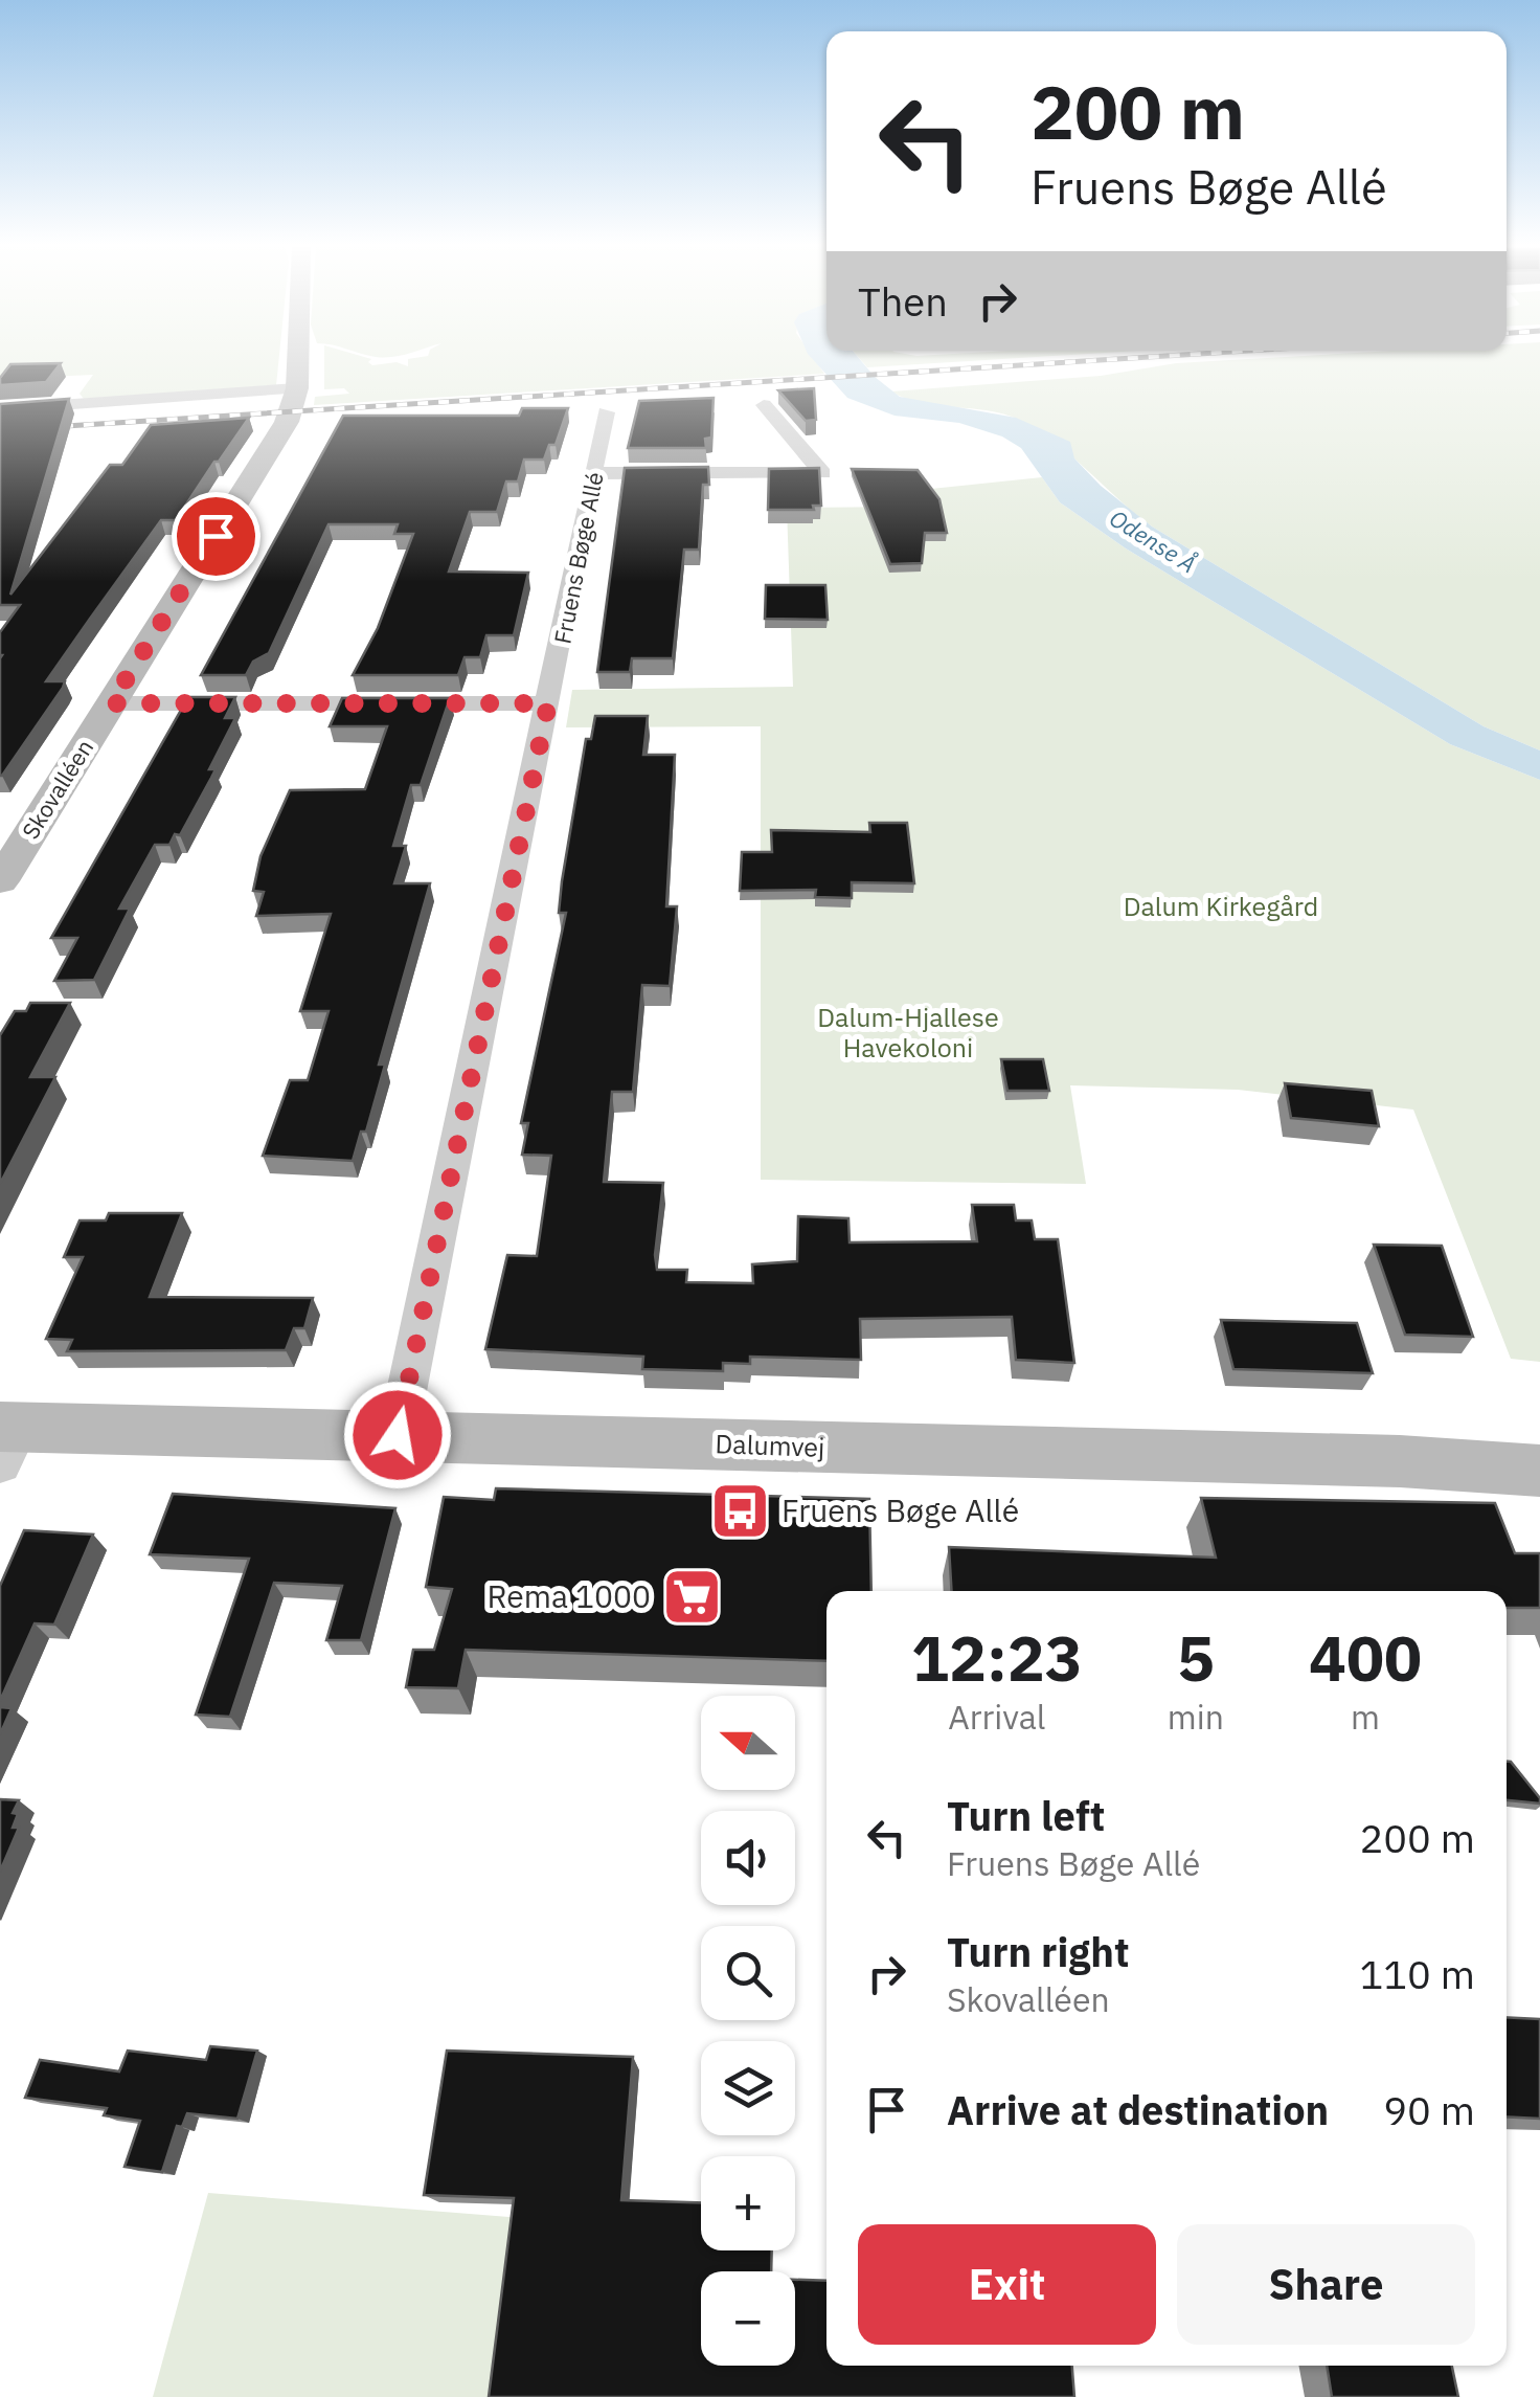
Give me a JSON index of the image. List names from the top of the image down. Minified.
{"streets":{"street":["Fruens Bøge Allé","Skovalléen","Dalumvej"]},"crossings":[["Fruens Bøge Allé","Dalumvej"]],"water":["Odense Å"],"parks":["Dalum Kirkegård","Dalum-Hjallese Havekoloni"],"places":{"bus stop":["Fruens Bøge Allé"],"supermarket":["Rema 1000"]},"north":"left","page":{"turn":["200 m","Fruens Bøge Allé"],"then":"Then","eta":["12:23","Arrival","5","min","400","m"],"map_buttons":["+","−"],"list":[{"name":"Turn left","note":"Fruens Bøge Allé","value":"200 m"},{"name":"Turn right","note":"Skovalléen","value":"110 m"},{"name":"Arrive at destination","value":"90 m"}],"buttons":["Exit","Share"]}}
